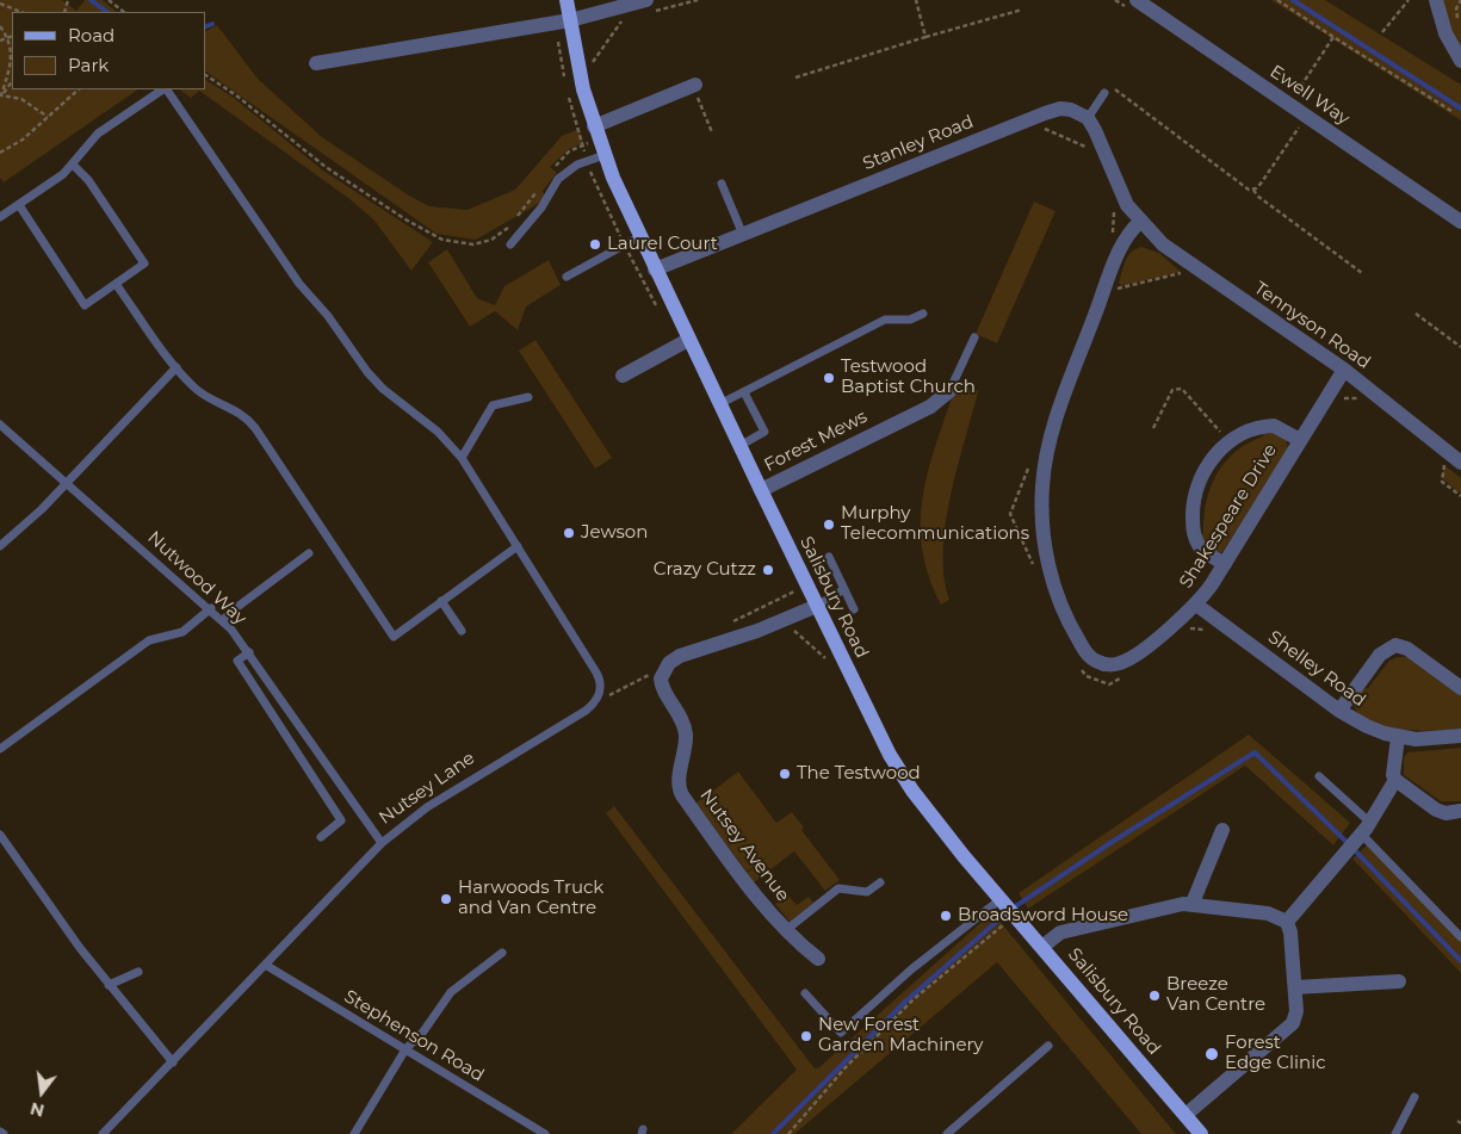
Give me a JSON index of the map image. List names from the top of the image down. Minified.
{"streets":{"main road":["Salisbury Road"],"street":["Ewell Way","Stanley Road","Tennyson Road","Forest Mews","Shakespeare Drive","Shelley Road","Nutsey Avenue"],"lane":["Nutwood Way","Nutsey Lane","Stephenson Road"]},"crossings":[["Stanley Road","Salisbury Road"],["Tennyson Road","Shakespeare Drive"],["Forest Mews","Salisbury Road"],["Shakespeare Drive","Shelley Road"],["Nutwood Way","Nutsey Lane"],["Nutsey Lane","Stephenson Road"]],"places":["Laurel Court","Testwood Baptist Church","Murphy Telecommunications","Jewson","Crazy Cutzz","The Testwood","Harwoods Truck and Van Centre","Broadsword House","Breeze Van Centre","New Forest Garden Machinery","Forest Edge Clinic"],"legend":["Road","Park"],"north":"bottom"}
